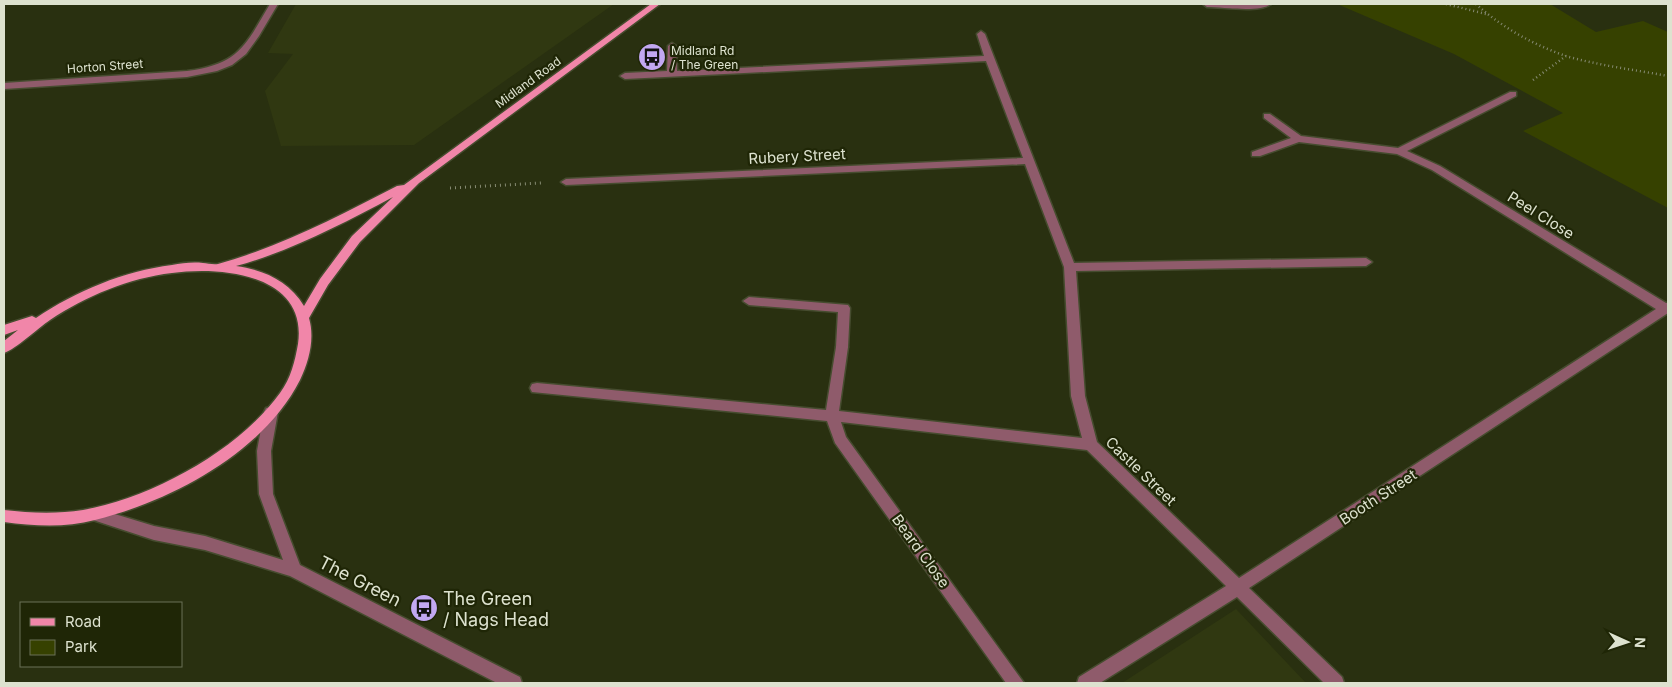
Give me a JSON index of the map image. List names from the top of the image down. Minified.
{"streets":{"main road":["Midland Road"],"street":["Horton Street","Rubery Street","Peel Close","Castle Street","Booth Street","Beard Close","The Green"]},"crossings":[["Rubery Street","Castle Street"],["Peel Close","Booth Street"],["Castle Street","Booth Street"]],"places":{"bus stop":["Midland Rd / The Green","The Green / Nags Head"]},"legend":["Road","Park"],"north":"right"}
